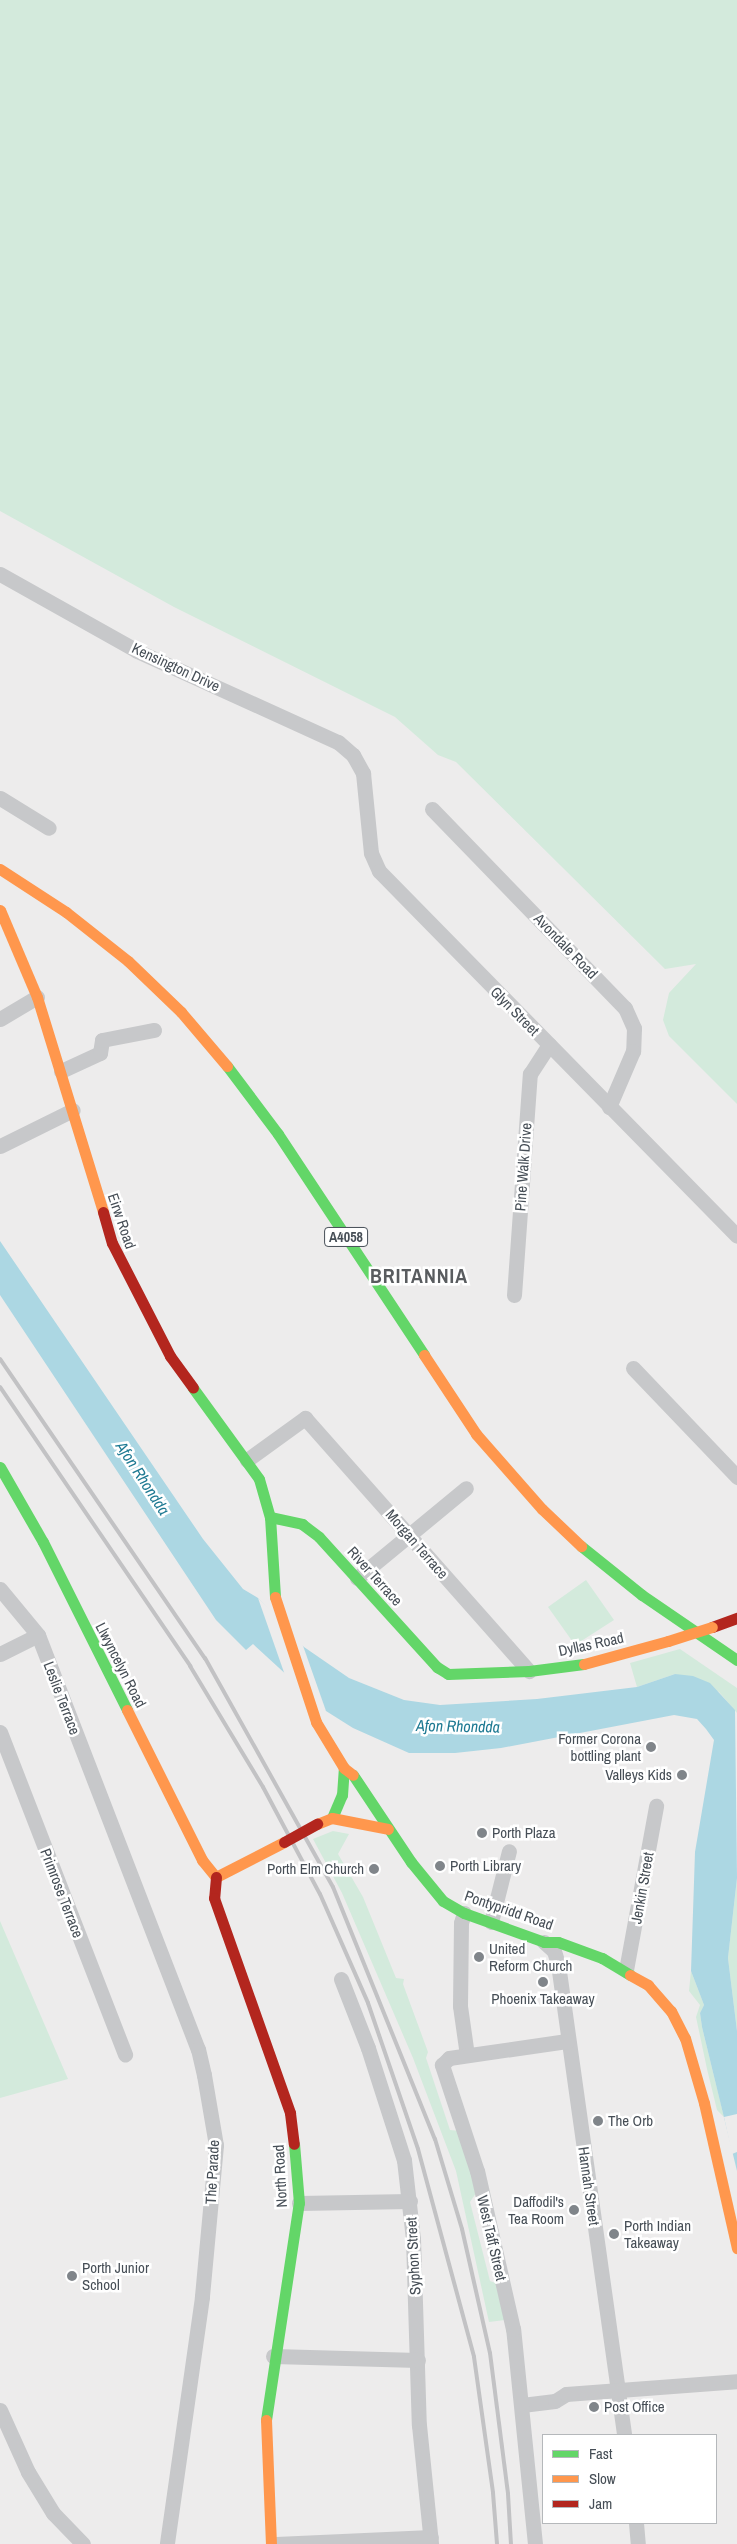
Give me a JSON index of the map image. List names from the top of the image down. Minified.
{"streets":{"main road":["Eirw Road","A4058","River Terrace","Dyllas Road","Llwyncelyn Road","Pontypridd Road","North Road"],"street":["Kensington Drive","Avondale Road","Glyn Street","Pine Walk Drive","Morgan Terrace","Leslie Terrace","Jenkin Street","Primrose Terrace","The Parade","Hannah Street","West Taff Street","Syphon Street"]},"crossings":[["Kensington Drive","Glyn Street"],["Avondale Road","Glyn Street"],["Glyn Street","Pine Walk Drive"],["Eirw Road","Morgan Terrace"],["Eirw Road","River Terrace"],["Eirw Road","Pontypridd Road"],["Morgan Terrace","Dyllas Road"],["River Terrace","Dyllas Road"],["River Terrace","Pontypridd Road"],["Llwyncelyn Road","North Road"],["Leslie Terrace","The Parade"],["Jenkin Street","Pontypridd Road"],["Pontypridd Road","Hannah Street"],["Hannah Street","West Taff Street"]],"districts":["BRITANNIA"],"water":["Afon Rhondda"],"places":["Former Corona bottling plant","Valleys Kids","Porth Plaza","Porth Library","Porth Elm Church","United Reform Church","Phoenix Takeaway","The Orb","Daffodil's Tea Room","Porth Indian Takeaway","Porth Junior School","Post Office"],"legend":["Fast","Slow","Jam"]}
